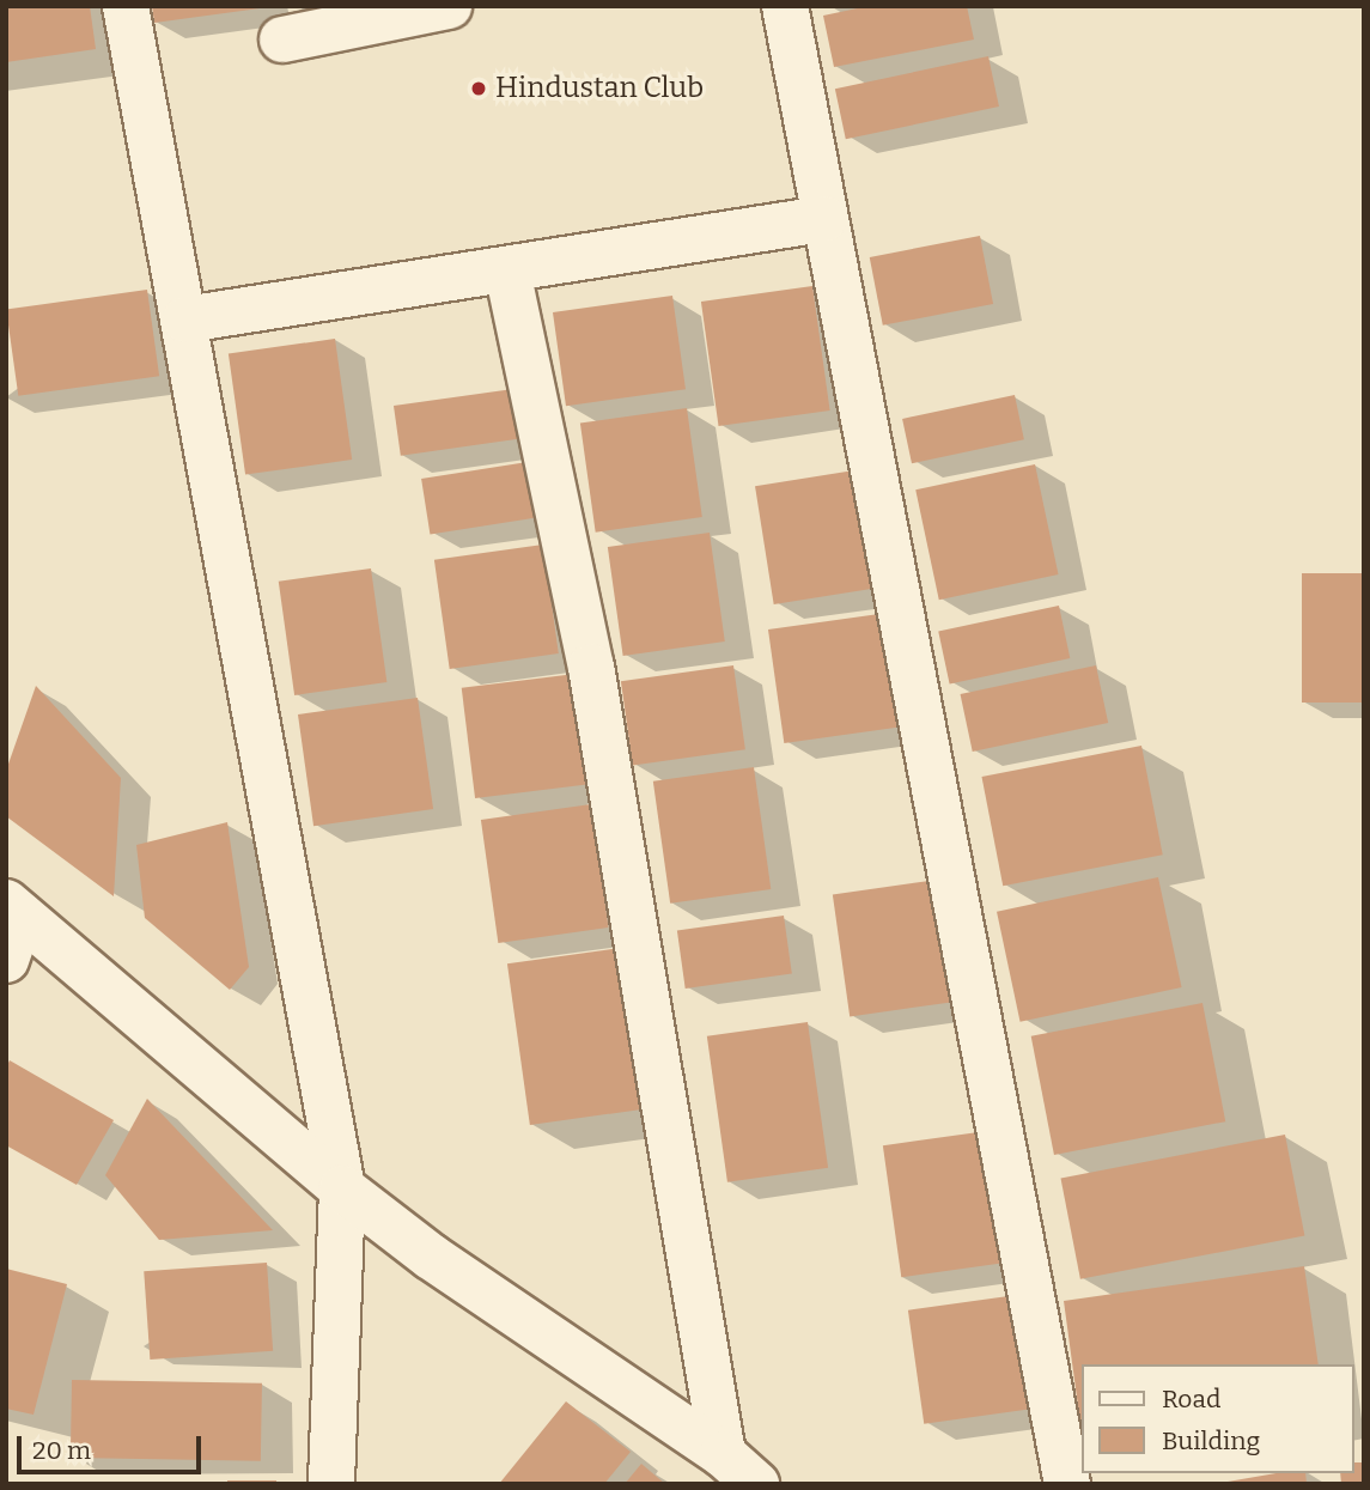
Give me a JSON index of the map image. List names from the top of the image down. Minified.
{"places":["Hindustan Club"],"legend":["Road","Building"],"scale_bar":"20 m"}
